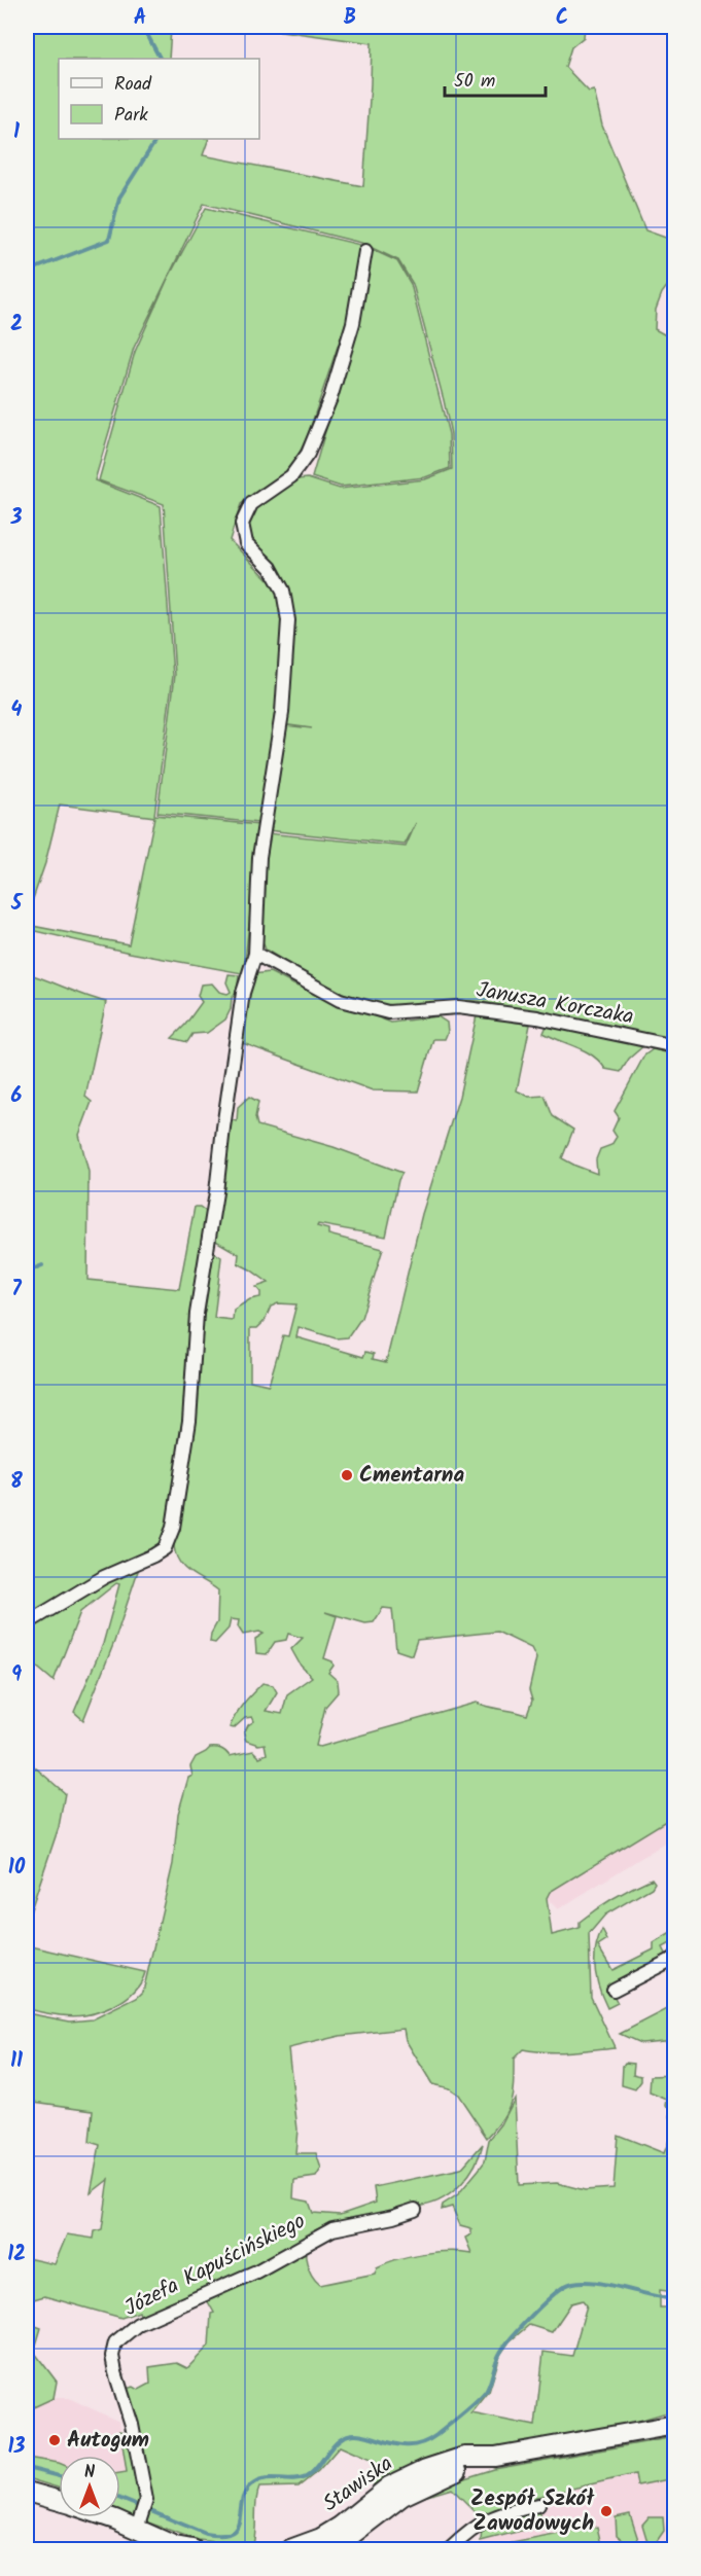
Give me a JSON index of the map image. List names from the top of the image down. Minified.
{"streets":{"main road":["Stawiska"],"street":["Janusza Korczaka","Józefa Kapuścińskiego"]},"places":["Cmentarna","Autogum","Zespół Szkół Zawodowych"],"legend":["Road","Park"],"scale_bar":"50 m","north":"top","grid":{"columns":["A","B","C"],"rows":["1","2","3","4","5","6","7","8","9","10","11","12","13"]}}
